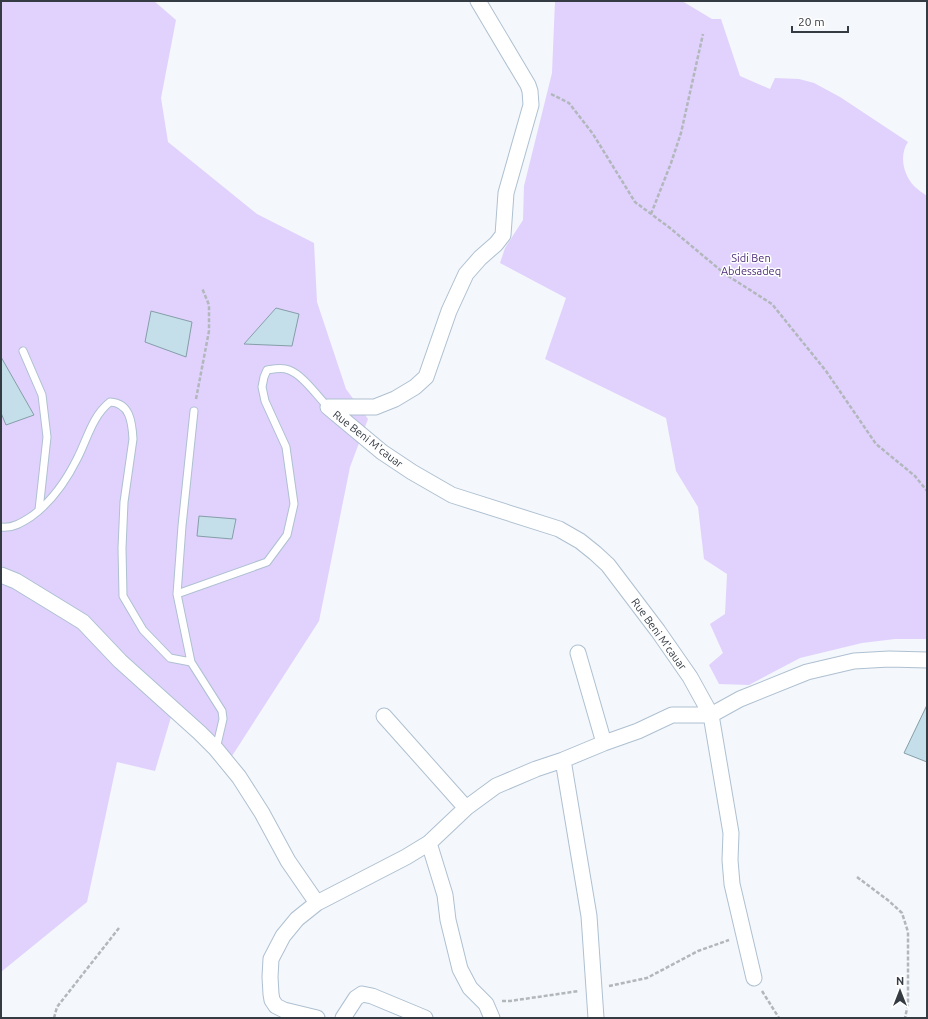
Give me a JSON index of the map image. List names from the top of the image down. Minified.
{"streets":{"street":["Rue Beni M'cauar"]},"parks":["Sidi Ben Abdessadeq"],"scale_bar":"20 m","north":"top"}
